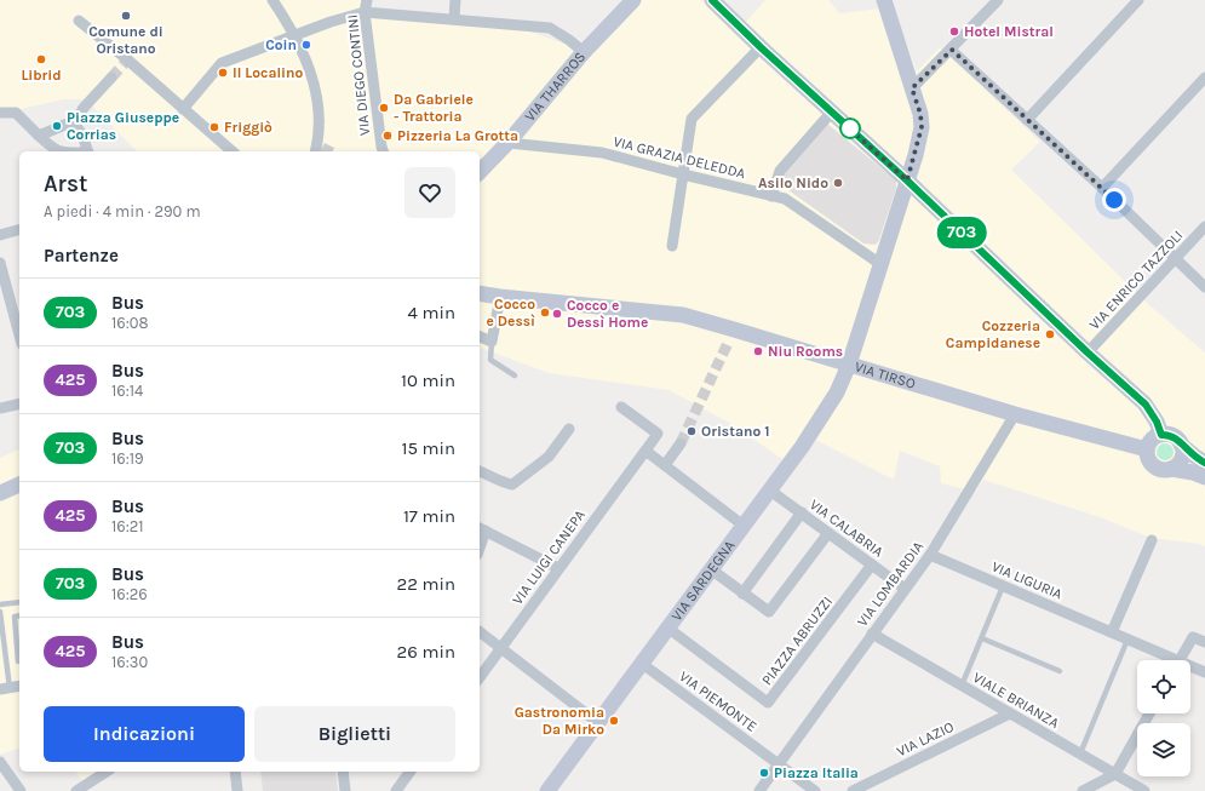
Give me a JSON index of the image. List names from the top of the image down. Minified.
{"streets":{"street":["VIA DIEGO CONTINI","VIA THARROS","VIA GRAZIA DELEDDA","VIA ENRICO TAZZOLI","VIA TIRSO","VIA CALABRIA","VIA LUIGI CANEPA","VIA SARDEGNA","VIA LIGURIA","VIA LOMBARDIA","PIAZZA ABRUZZI","VIALE BRIANZA","VIA PIEMONTE","VIA LAZIO"]},"crossings":[["VIA THARROS","VIA GRAZIA DELEDDA"],["VIA GRAZIA DELEDDA","VIA SARDEGNA"],["VIA TIRSO","VIA SARDEGNA"],["VIA TIRSO","VIA LOMBARDIA"],["VIA CALABRIA","VIA SARDEGNA"],["VIA CALABRIA","VIA LOMBARDIA"],["VIA CALABRIA","PIAZZA ABRUZZI"],["VIA SARDEGNA","PIAZZA ABRUZZI"],["VIA SARDEGNA","VIA PIEMONTE"],["VIA LIGURIA","VIA LOMBARDIA"],["VIA LOMBARDIA","VIALE BRIANZA"],["VIA LOMBARDIA","VIA PIEMONTE"],["VIALE BRIANZA","VIA LAZIO"]],"places":["Comune di Oristano","Hotel Mistral","Coin","Librid","Il Localino","Da Gabriele - Trattoria","Piazza Giuseppe Corrias","Friggiò","Pizzeria La Grotta","Asilo Nido","Cocco e Dessì","Cocco e Dessì Home","Cozzeria Campidanese","Niu Rooms","Oristano 1","Gastronomia Da Mirko","Piazza Italia"],"lines":["bus line 703"],"page":{"on_map":"703","heading":[["Arst","A piedi · 4 min · 290 m"],"Partenze"],"list":[{"mark":"703","name":"Bus","note":"16:08","value":"4 min"},{"mark":"425","name":"Bus","note":"16:14","value":"10 min"},{"mark":"703","name":"Bus","note":"16:19","value":"15 min"},{"mark":"425","name":"Bus","note":"16:21","value":"17 min"},{"mark":"703","name":"Bus","note":"16:26","value":"22 min"},{"mark":"425","name":"Bus","note":"16:30","value":"26 min"}],"buttons":["Indicazioni","Biglietti"]}}
